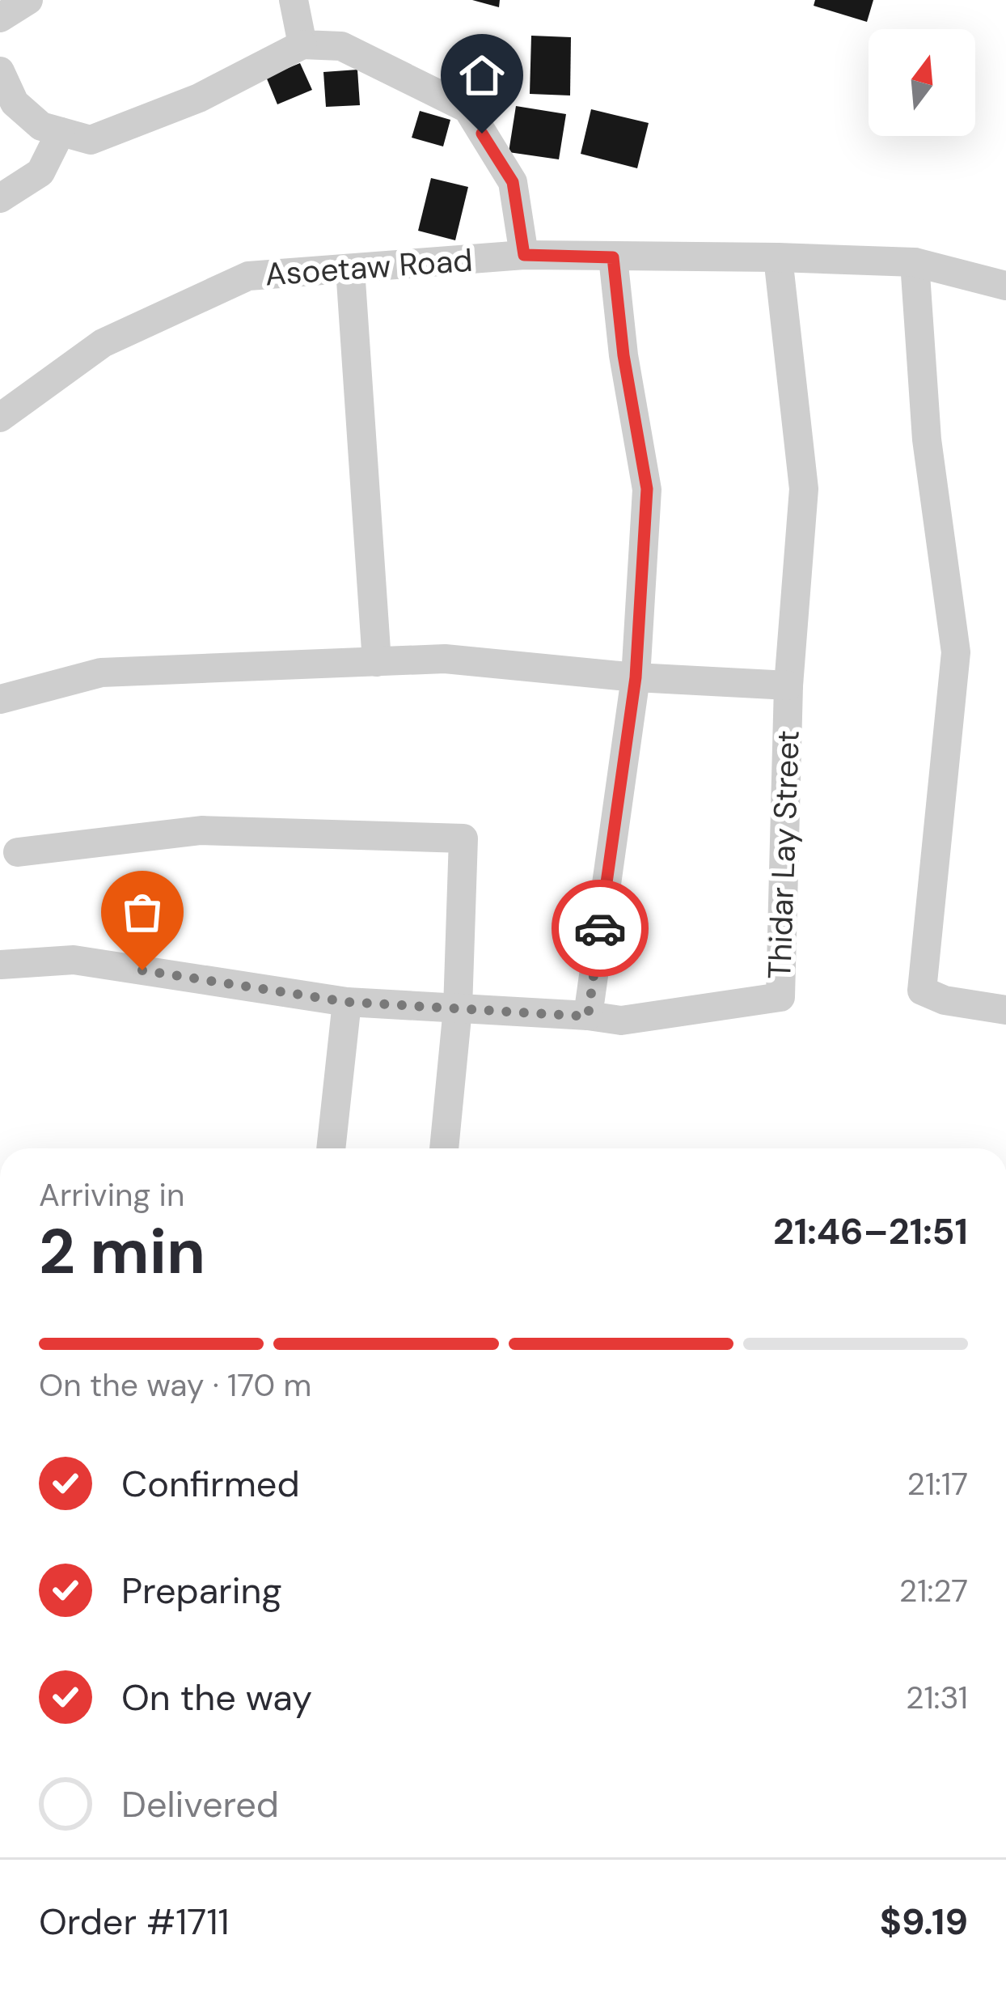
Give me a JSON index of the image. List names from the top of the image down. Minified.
{"streets":{"street":["Asoetaw Road","Thidar Lay Street"]},"north":"top","page":{"heading":["2 min","Arriving in","21:46–21:51"],"panel":["Order #1711","$9.19"],"bar":"On the way · 170 m","list":[["Confirmed","21:17"],["Preparing","21:27"],["On the way","21:31"],"Delivered"]}}
